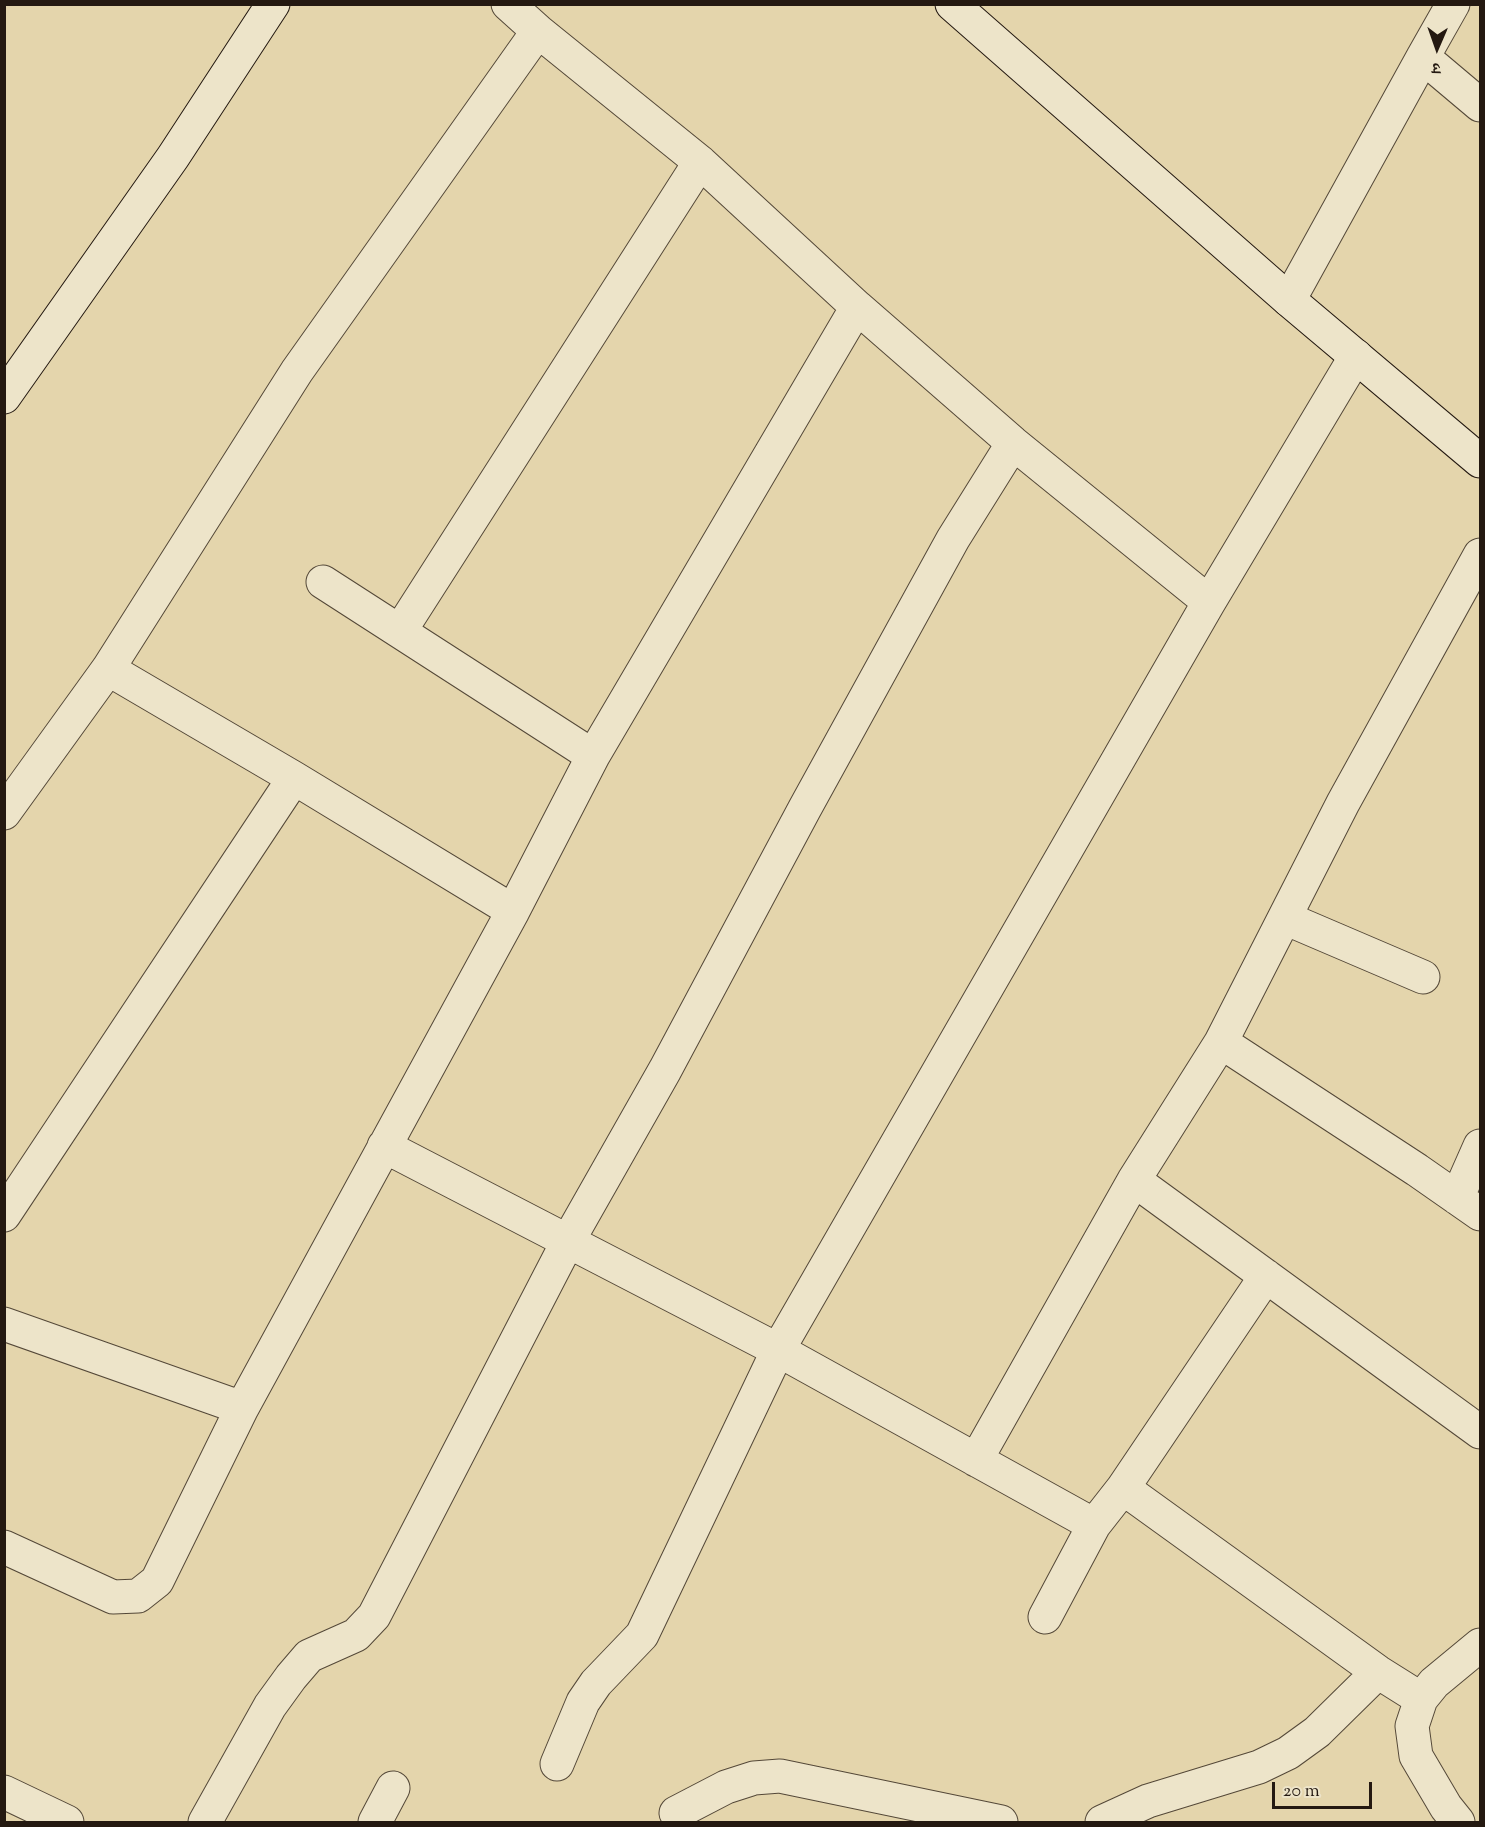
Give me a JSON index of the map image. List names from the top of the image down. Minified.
{"scale_bar":"20 m","north":"bottom"}
